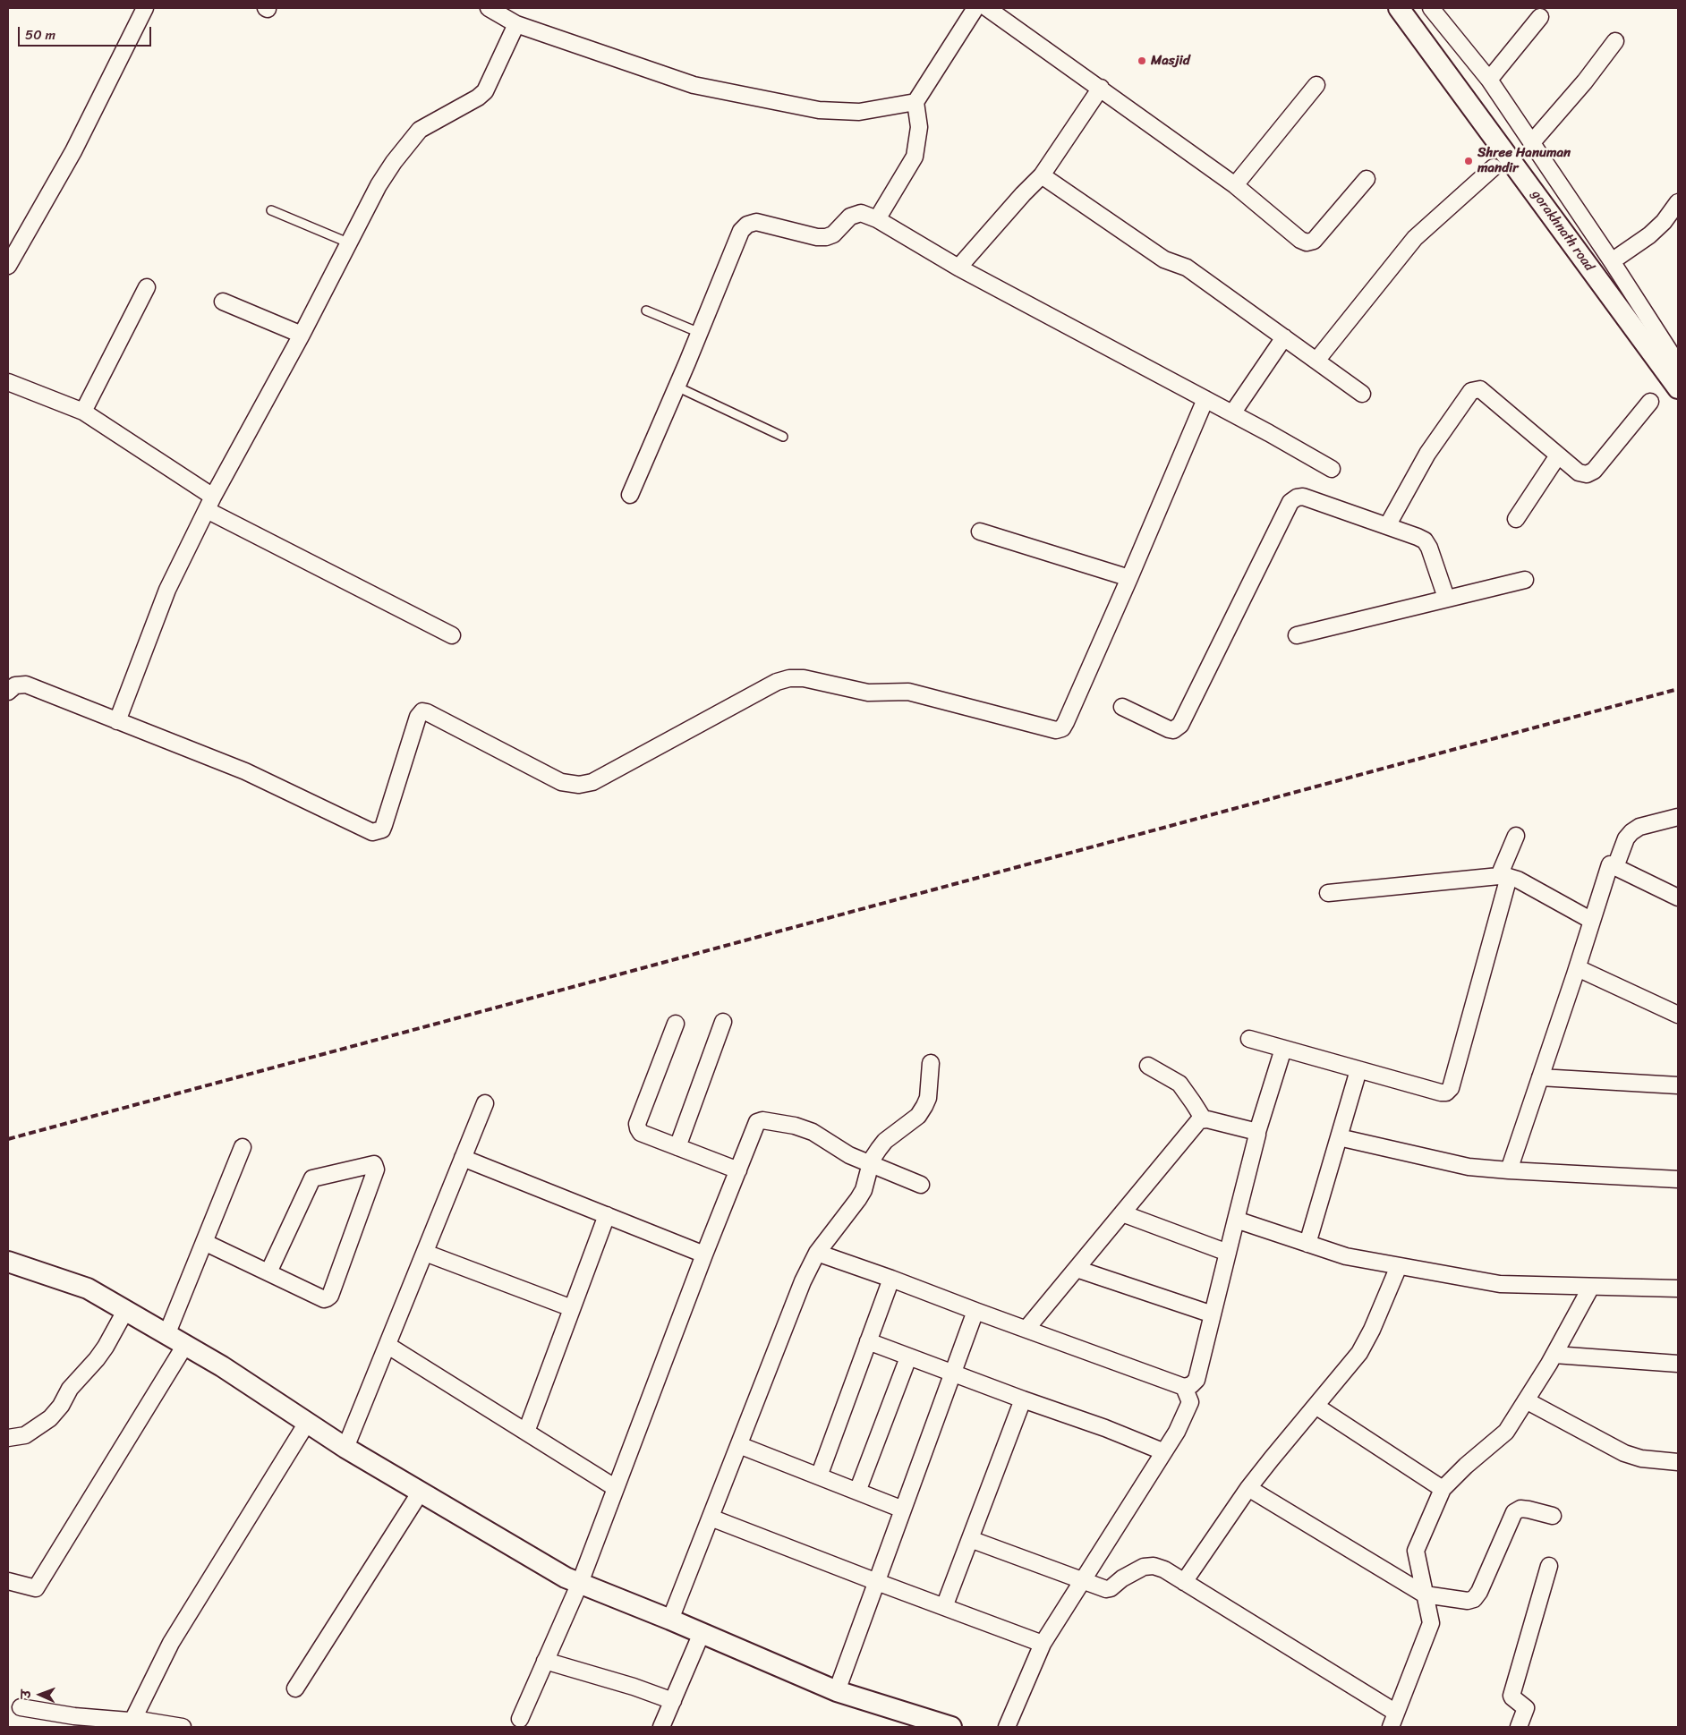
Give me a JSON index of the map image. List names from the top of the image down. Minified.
{"streets":{"street":["gorakhnath road"]},"places":["Masjid","Shree Hanuman mandir"],"scale_bar":"50 m","north":"left"}
